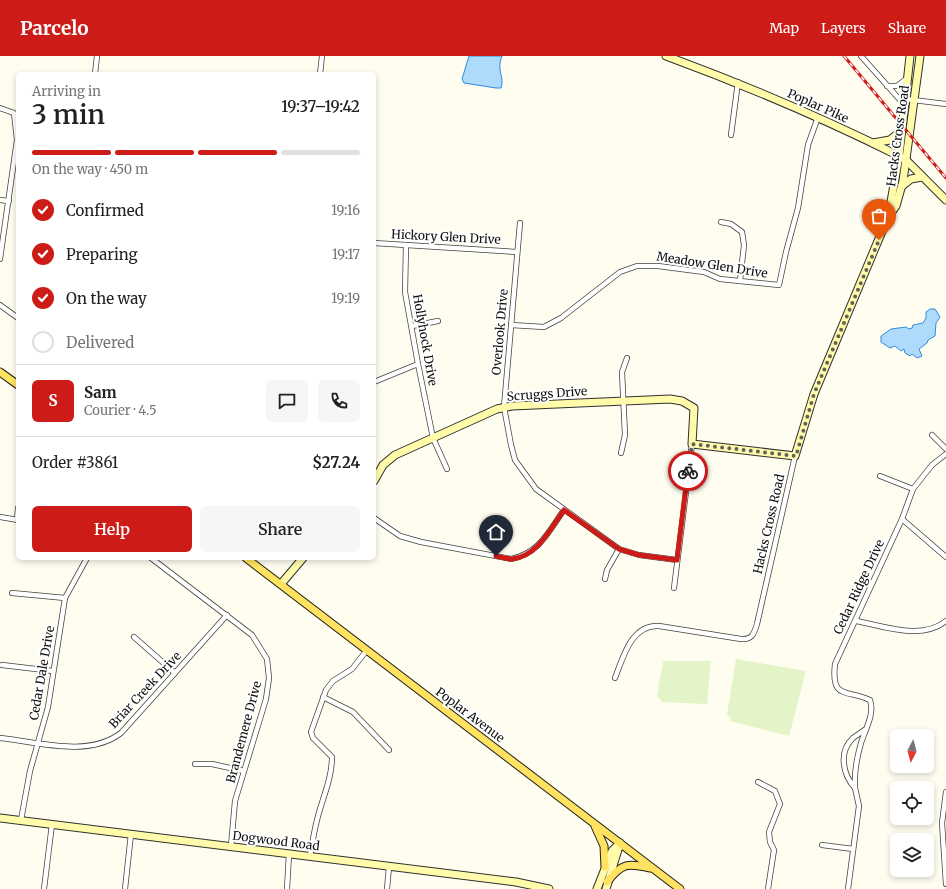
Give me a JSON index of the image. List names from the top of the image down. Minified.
{"streets":{"main road":["Poplar Avenue"],"street":["Poplar Pike","Hacks Cross Road","Hickory Glen Drive","Meadow Glen Drive","Overlook Drive","Hollyhock Drive","Scruggs Drive","Cedar Ridge Drive","Cedar Dale Drive","Briar Creek Drive","Brandemere Drive","Dogwood Road"]},"crossings":[["Poplar Pike","Hacks Cross Road"],["Poplar Pike","Meadow Glen Drive"],["Hickory Glen Drive","Overlook Drive"],["Hickory Glen Drive","Hollyhock Drive"],["Meadow Glen Drive","Overlook Drive"],["Overlook Drive","Scruggs Drive"],["Hollyhock Drive","Scruggs Drive"],["Cedar Dale Drive","Briar Creek Drive"],["Cedar Dale Drive","Dogwood Road"],["Briar Creek Drive","Brandemere Drive"],["Brandemere Drive","Dogwood Road"]],"north":"bottom","page":{"header":"Parcelo","nav":["Map","Layers","Share"],"heading":["3 min","Arriving in","19:37–19:42"],"panel":["Sam","Courier · 4.5","Order #3861","$27.24"],"bar":"On the way · 450 m","list":[["Confirmed","19:16"],["Preparing","19:17"],["On the way","19:19"],"Delivered"],"round":"S","buttons":["Help","Share"]}}
